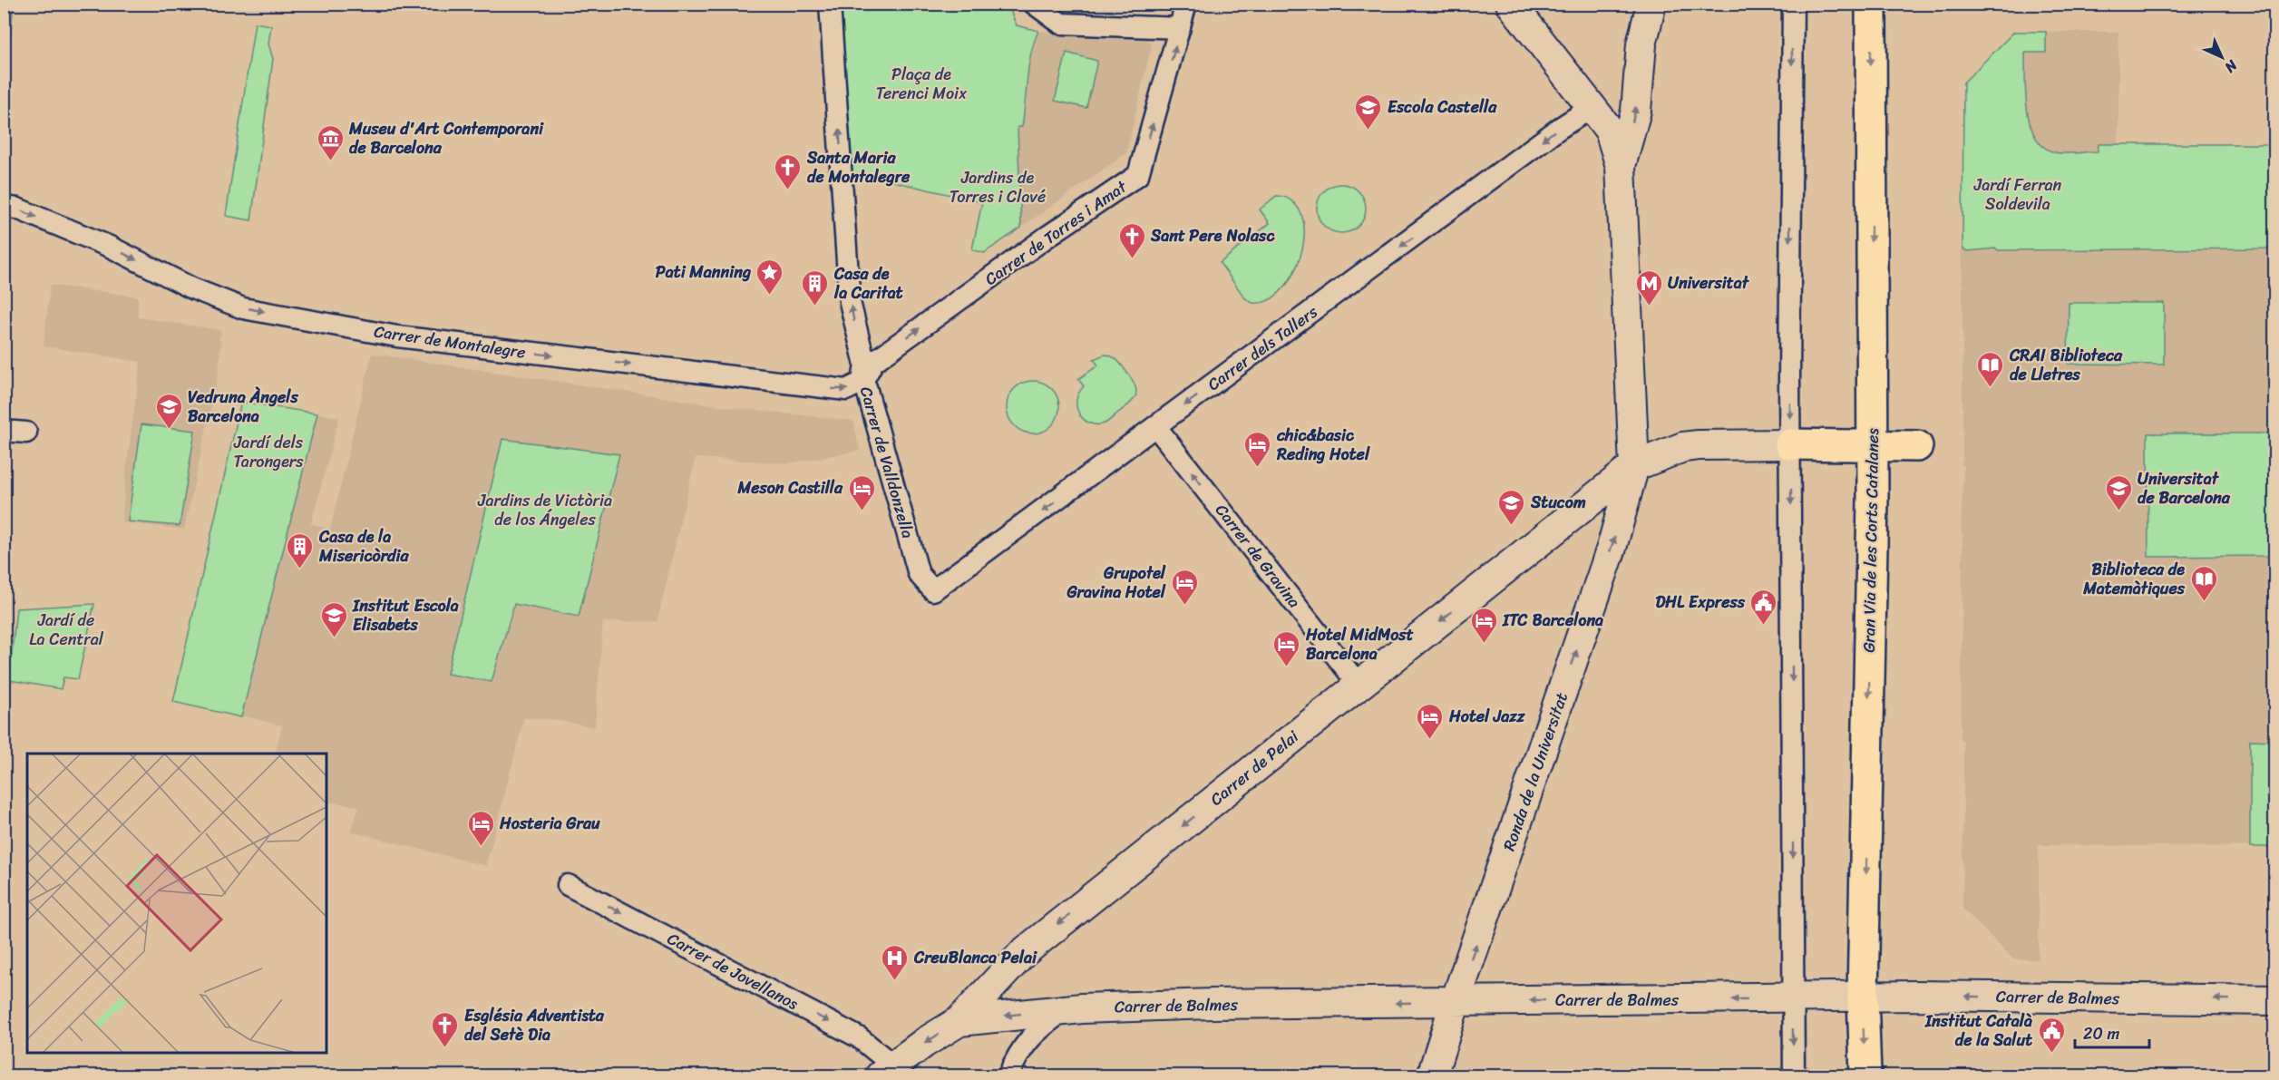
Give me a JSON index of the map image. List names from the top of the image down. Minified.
{"streets":{"main road":["Gran Via de les Corts Catalanes","Carrer de Pelai","Ronda de la Universitat","Carrer de Balmes"],"street":["Carrer de Torres i Amat","Carrer de Montalegre","Carrer dels Tallers","Carrer de Valldonzella","Carrer de Gravina","Carrer de Jovellanos"]},"crossings":[["Carrer de Torres i Amat","Carrer de Montalegre"],["Carrer de Torres i Amat","Carrer de Valldonzella"],["Carrer de Montalegre","Carrer de Valldonzella"],["Carrer dels Tallers","Carrer de Valldonzella"],["Carrer dels Tallers","Carrer de Gravina"],["Gran Via de les Corts Catalanes","Carrer de Balmes"],["Carrer de Gravina","Carrer de Pelai"],["Carrer de Pelai","Ronda de la Universitat"],["Carrer de Pelai","Carrer de Jovellanos"],["Carrer de Pelai","Carrer de Balmes"],["Ronda de la Universitat","Carrer de Balmes"]],"one_way":["Carrer de Torres i Amat","Carrer de Montalegre","Carrer dels Tallers","Carrer de Valldonzella","Gran Via de les Corts Catalanes","Carrer de Gravina","Carrer de Pelai","Ronda de la Universitat","Carrer de Jovellanos","Carrer de Balmes"],"parks":["Plaça de Terenci Moix","Jardins de Torres i Clavé","Jardí Ferran Soldevila","Jardí dels Tarongers","Jardins de Victòria de los Ángeles","Jardí de La Central"],"places":{"school or university":["Escola Castella","Vedruna Àngels Barcelona","Universitat de Barcelona","Stucom","Institut Escola Elisabets"],"museum":["Museu d'Art Contemporani de Barcelona"],"church":["Santa Maria de Montalegre","Sant Pere Nolasc","Església Adventista del Setè Dia"],"place":["Pati Manning"],"building":["Casa de la Caritat","Casa de la Misericòrdia"],"metro station":["Universitat"],"library":["CRAI Biblioteca de Lletres","Biblioteca de Matemàtiques"],"hotel":["chic&basic Reding Hotel","Meson Castilla","Grupotel Gravina Hotel","ITC Barcelona","Hotel MidMost Barcelona","Hotel Jazz","Hosteria Grau"],"public building":["DHL Express","Institut Català de la Salut"],"hospital":["CreuBlanca Pelai"]},"scale_bar":"20 m","north":"bottom right"}
